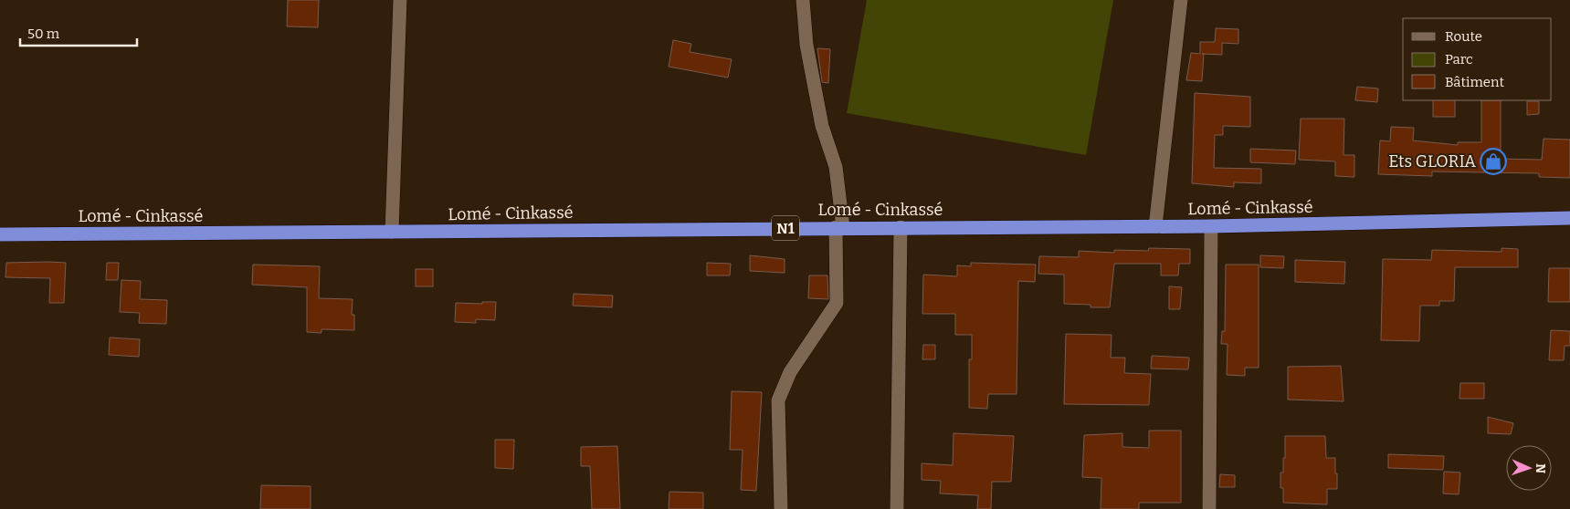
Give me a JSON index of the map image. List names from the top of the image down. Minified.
{"streets":{"highway":["Lomé - Cinkassé","N1"]},"places":{"shop":["Ets GLORIA"]},"legend":["Route","Parc","Bâtiment"],"scale_bar":"50 m","north":"right"}
